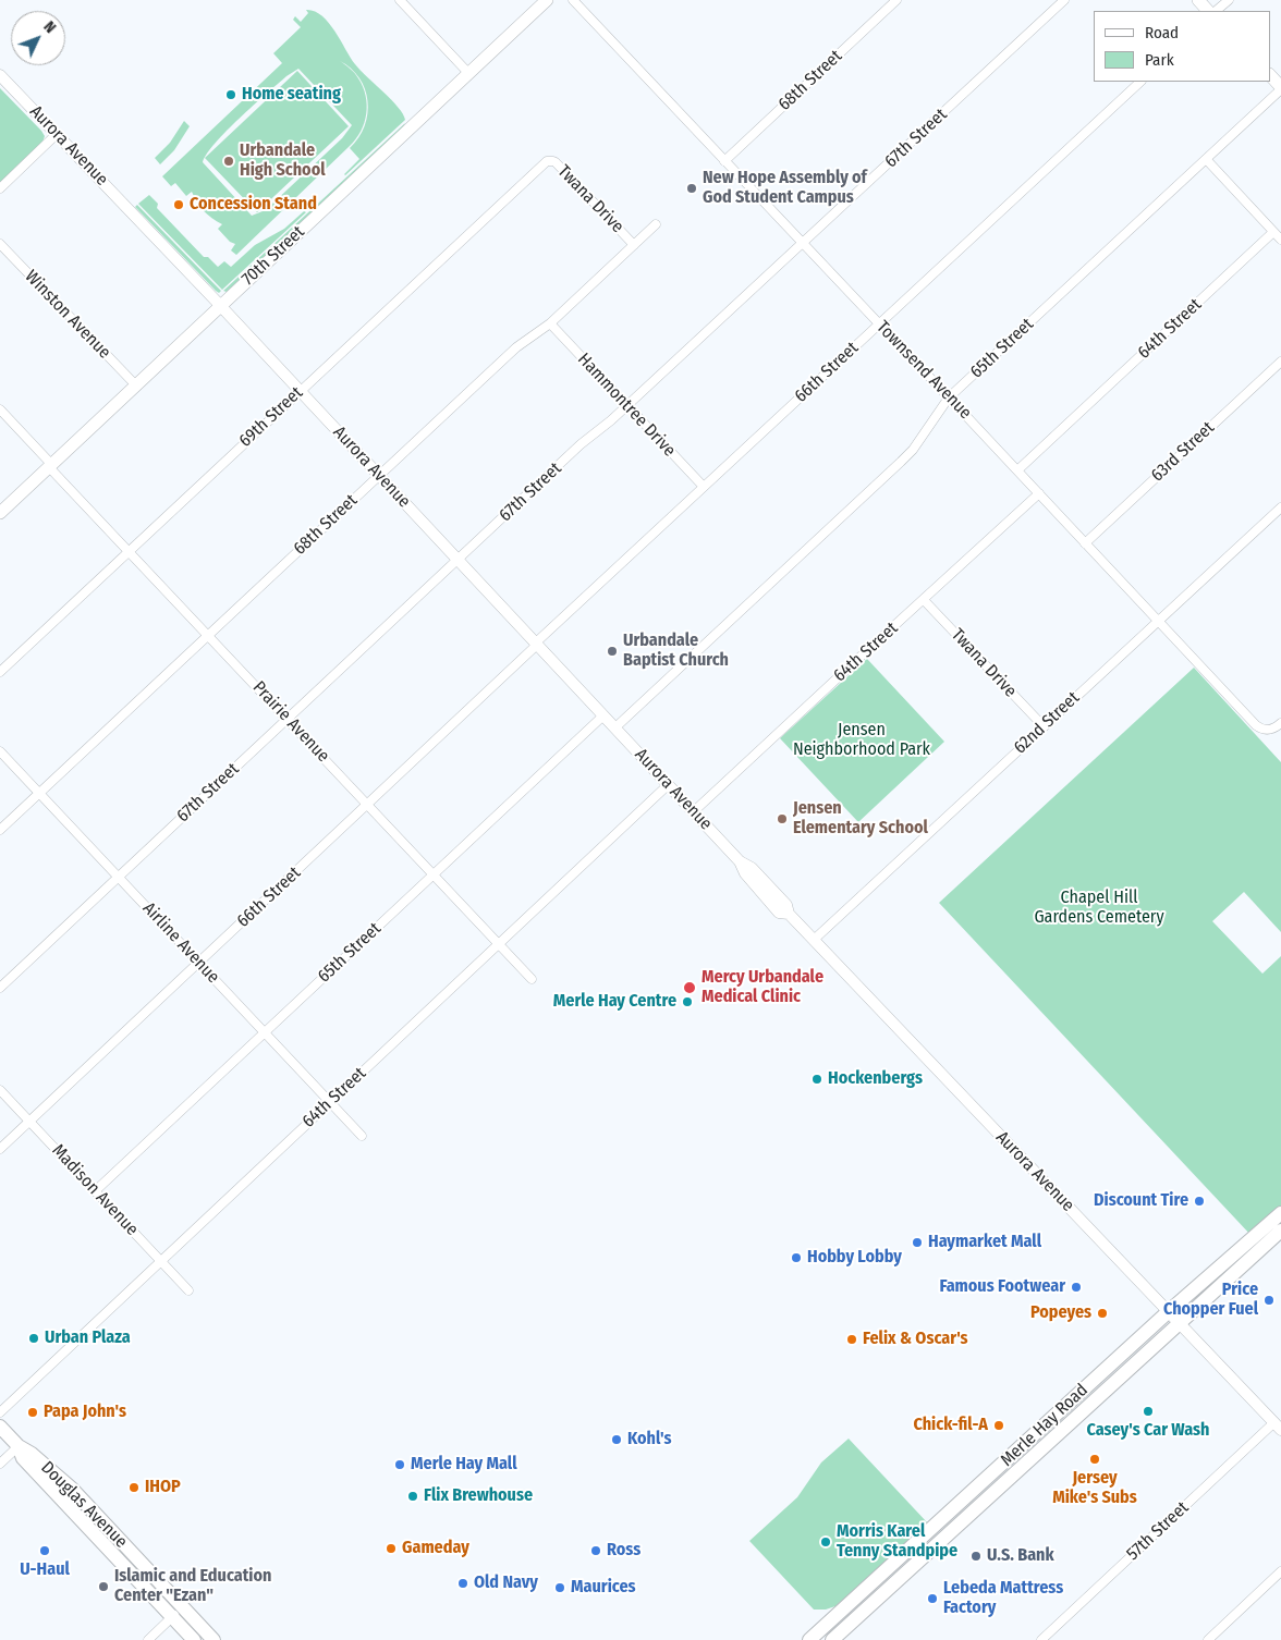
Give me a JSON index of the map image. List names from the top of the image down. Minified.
{"streets":{"main road":["70th Street","Merle Hay Road","Douglas Avenue"],"street":["68th Street","67th Street","Aurora Avenue","Twana Drive","Winston Avenue","64th Street","65th Street","Townsend Avenue","66th Street","Hammontree Drive","69th Street","63rd Street","Prairie Avenue","62nd Street","Airline Avenue","Madison Avenue","57th Street"]},"crossings":[["68th Street","Aurora Avenue"],["68th Street","Twana Drive"],["68th Street","Townsend Avenue"],["68th Street","Hammontree Drive"],["68th Street","Prairie Avenue"],["68th Street","Airline Avenue"],["67th Street","Aurora Avenue"],["67th Street","Townsend Avenue"],["67th Street","Hammontree Drive"],["67th Street","Prairie Avenue"],["67th Street","Airline Avenue"],["Aurora Avenue","70th Street"],["Aurora Avenue","64th Street"],["Aurora Avenue","65th Street"],["Aurora Avenue","66th Street"],["Aurora Avenue","69th Street"],["Aurora Avenue","62nd Street"],["Aurora Avenue","Merle Hay Road"],["Aurora Avenue","57th Street"],["Twana Drive","64th Street"],["Twana Drive","69th Street"],["Twana Drive","62nd Street"],["70th Street","Winston Avenue"],["70th Street","Prairie Avenue"],["64th Street","Townsend Avenue"],["64th Street","Prairie Avenue"],["64th Street","Airline Avenue"],["64th Street","Madison Avenue"],["65th Street","Townsend Avenue"],["65th Street","Prairie Avenue"],["65th Street","Airline Avenue"],["65th Street","Madison Avenue"],["Townsend Avenue","66th Street"],["Townsend Avenue","63rd Street"],["Townsend Avenue","62nd Street"],["66th Street","Hammontree Drive"],["66th Street","Prairie Avenue"],["66th Street","Airline Avenue"],["66th Street","Madison Avenue"],["69th Street","Prairie Avenue"]],"parks":["Jensen Neighborhood Park","Chapel Hill Gardens Cemetery"],"places":["Home seating","Urbandale High School","New Hope Assembly of God Student Campus","Concession Stand","Urbandale Baptist Church","Jensen Elementary School","Mercy Urbandale Medical Clinic","Merle Hay Centre","Hockenbergs","Discount Tire","Haymarket Mall","Hobby Lobby","Famous Footwear","Price Chopper Fuel","Popeyes","Urban Plaza","Felix & Oscar's","Casey's Car Wash","Papa John's","Chick-fil-A","Kohl's","Jersey Mike's Subs","Merle Hay Mall","IHOP","Flix Brewhouse","Morris Karel Tenny Standpipe","Gameday","U-Haul","Ross","U.S. Bank","Old Navy","Islamic and Education Center \"Ezan\"","Maurices","Lebeda Mattress Factory"],"legend":["Road","Park"],"north":"top right"}
